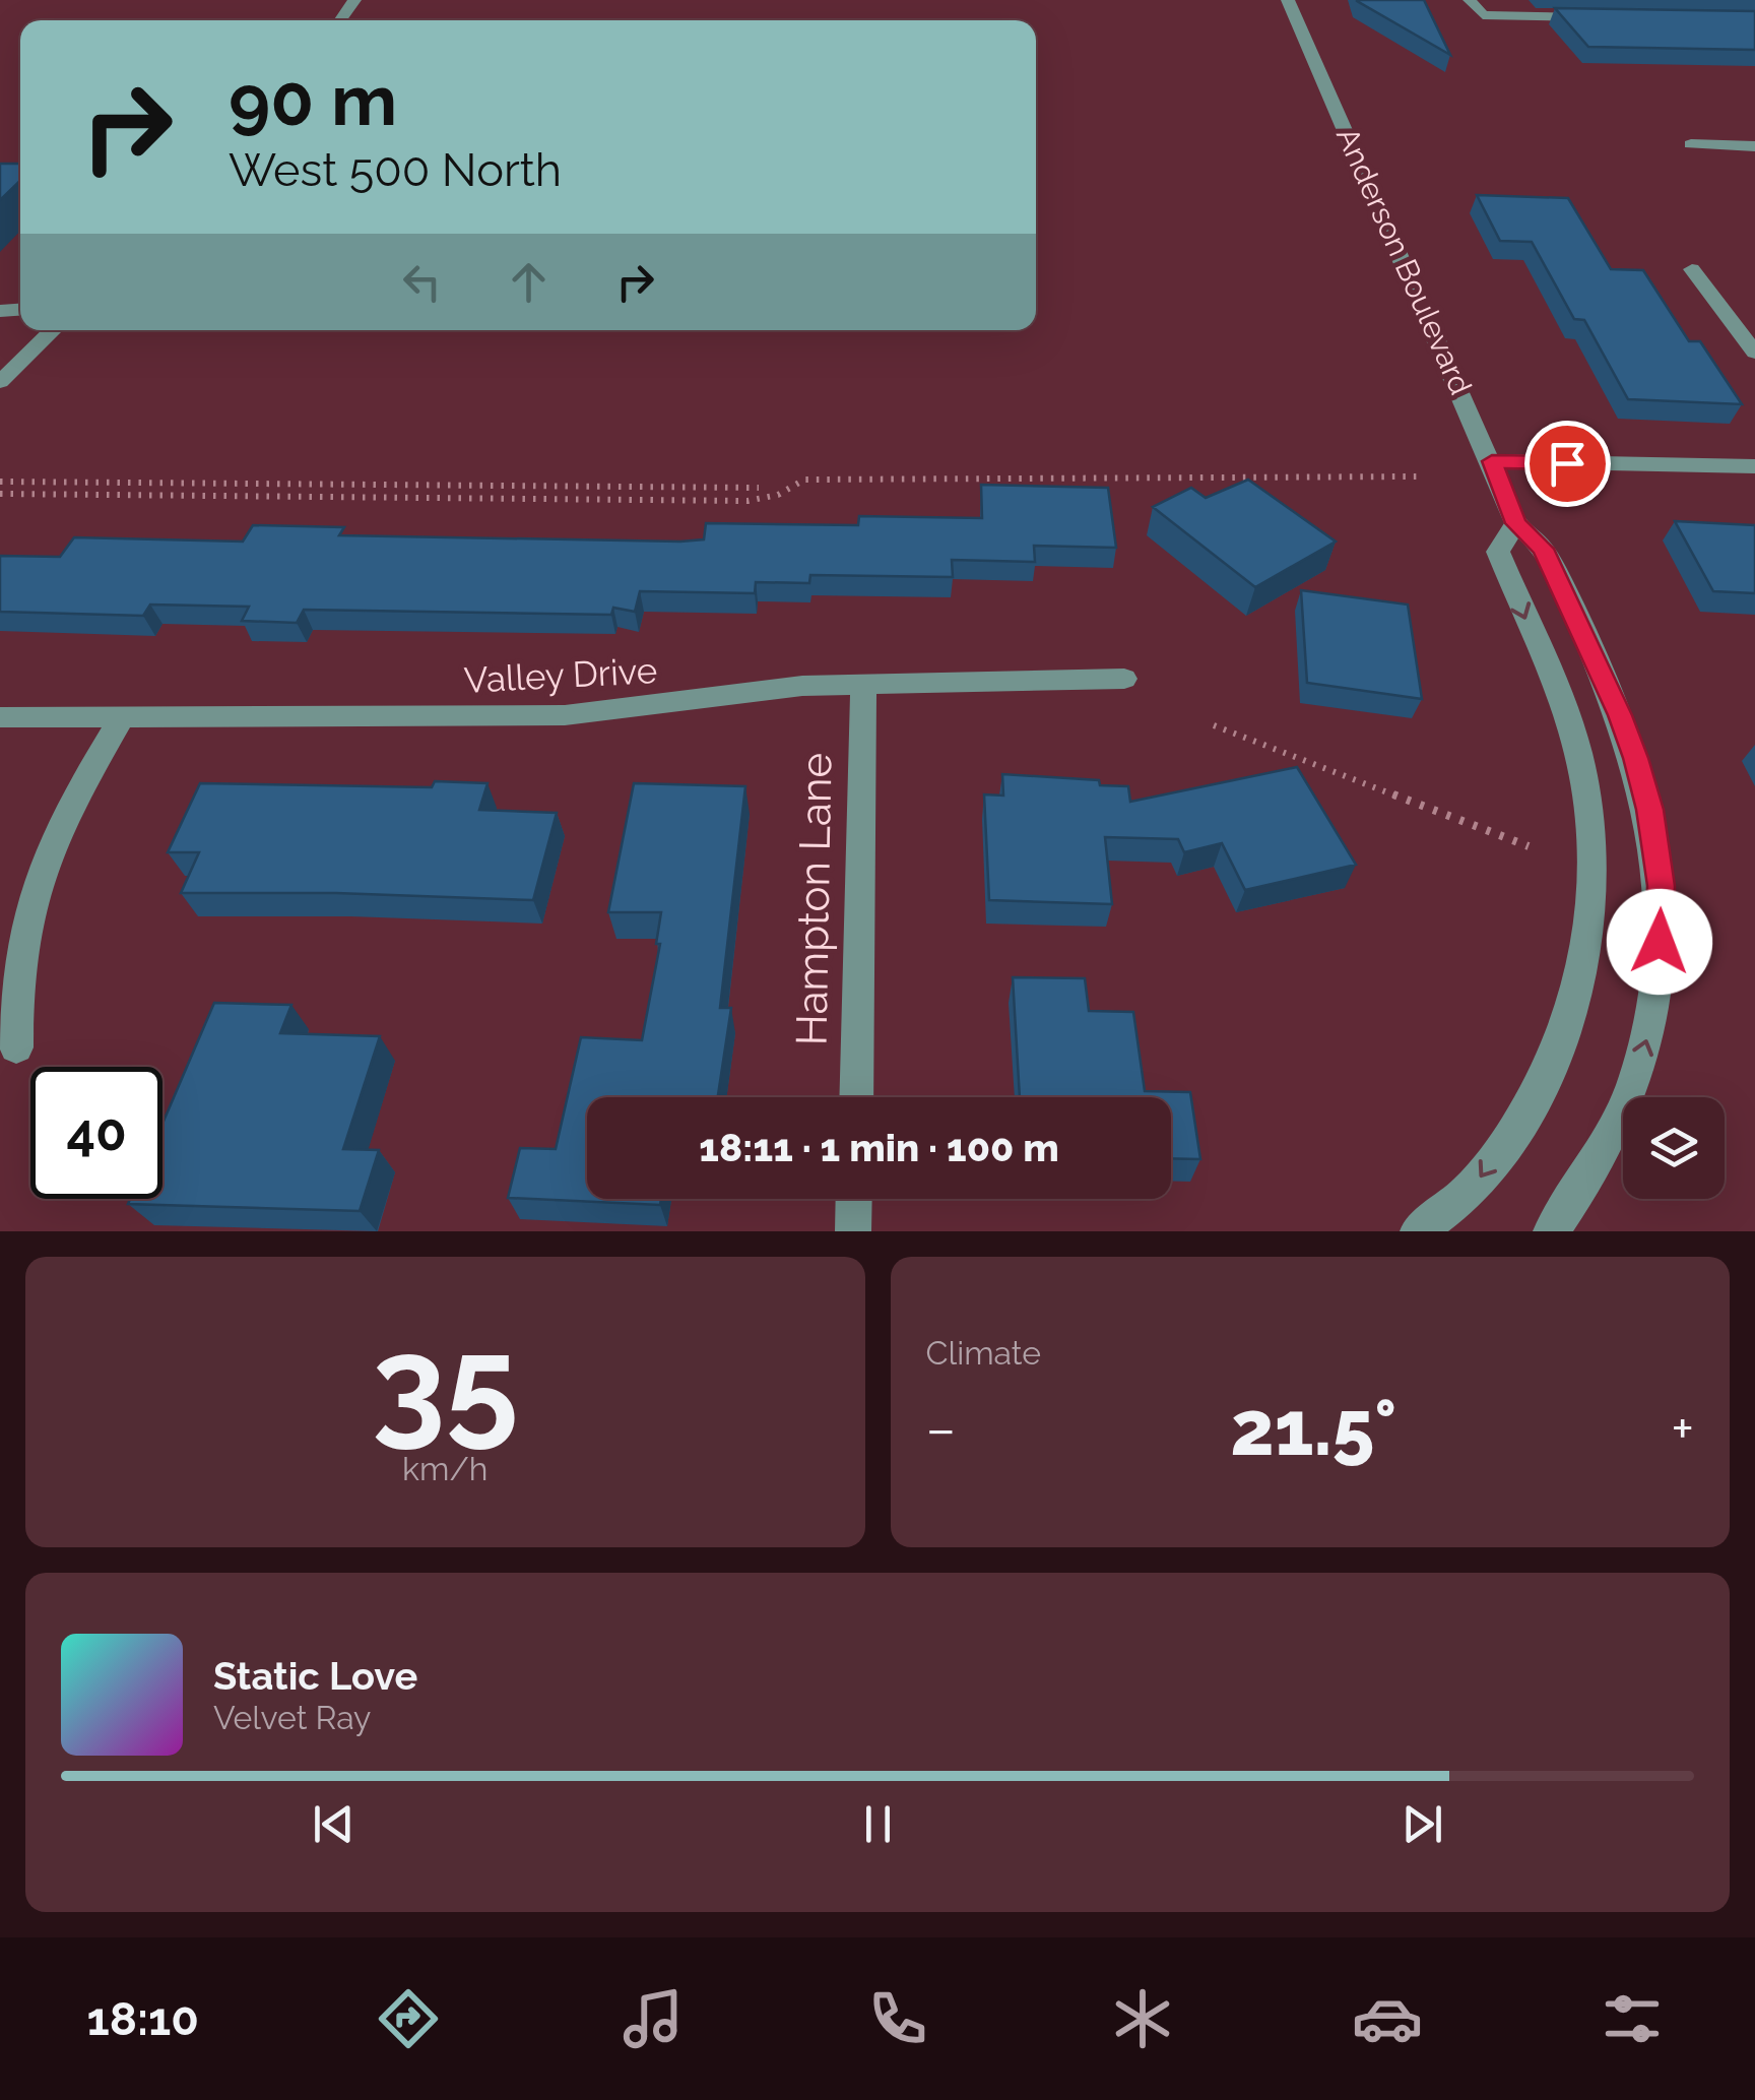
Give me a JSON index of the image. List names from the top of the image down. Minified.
{"streets":{"street":["Anderson Boulevard","Valley Drive","Hampton Lane"]},"crossings":[["Valley Drive","Hampton Lane"]],"one_way":["Anderson Boulevard"],"page":{"turn":["90 m","West 500 North"],"limit":"40","trip":"18:11 · 1 min · 100 m","tile":[["35","km/h"],"Climate"],"heat":["−","21.5°","+"],"song":["Static Love","Velvet Ray"],"tabs":"18:10"}}
